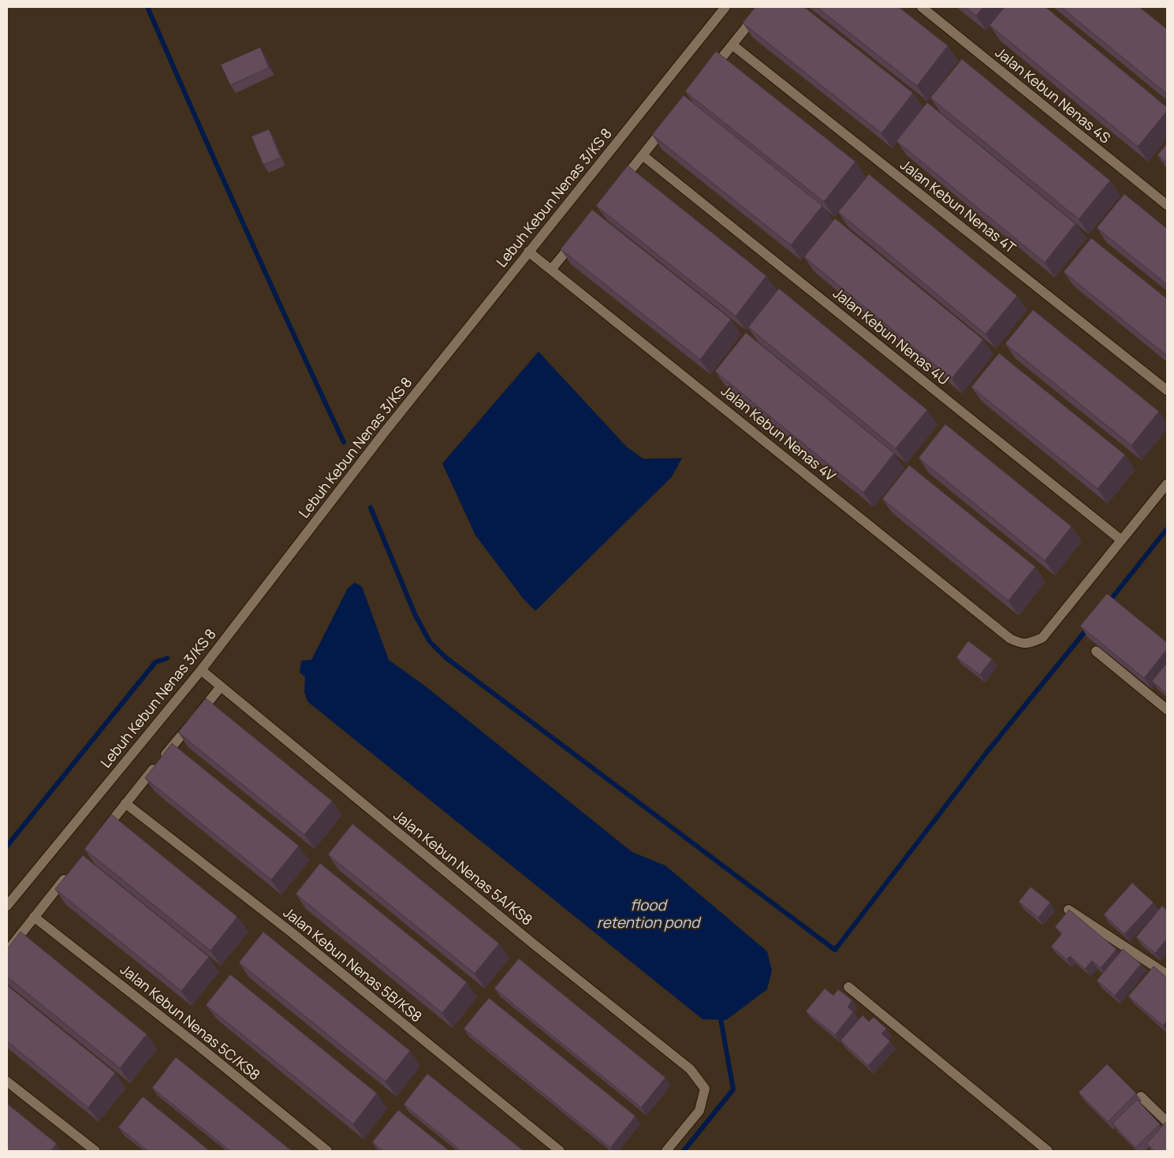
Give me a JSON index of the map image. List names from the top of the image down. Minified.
{"streets":{"street":["Jalan Kebun Nenas 4S","Lebuh Kebun Nenas 3/KS 8","Jalan Kebun Nenas 4T","Jalan Kebun Nenas 4U","Jalan Kebun Nenas 4V","Jalan Kebun Nenas 5A/KS8","Jalan Kebun Nenas 5B/KS8","Jalan Kebun Nenas 5C/KS8"]},"crossings":[["Lebuh Kebun Nenas 3/KS 8","Jalan Kebun Nenas 4V"],["Lebuh Kebun Nenas 3/KS 8","Jalan Kebun Nenas 5A/KS8"],["Jalan Kebun Nenas 4U","Jalan Kebun Nenas 4V"]],"water":["flood retention pond"]}
